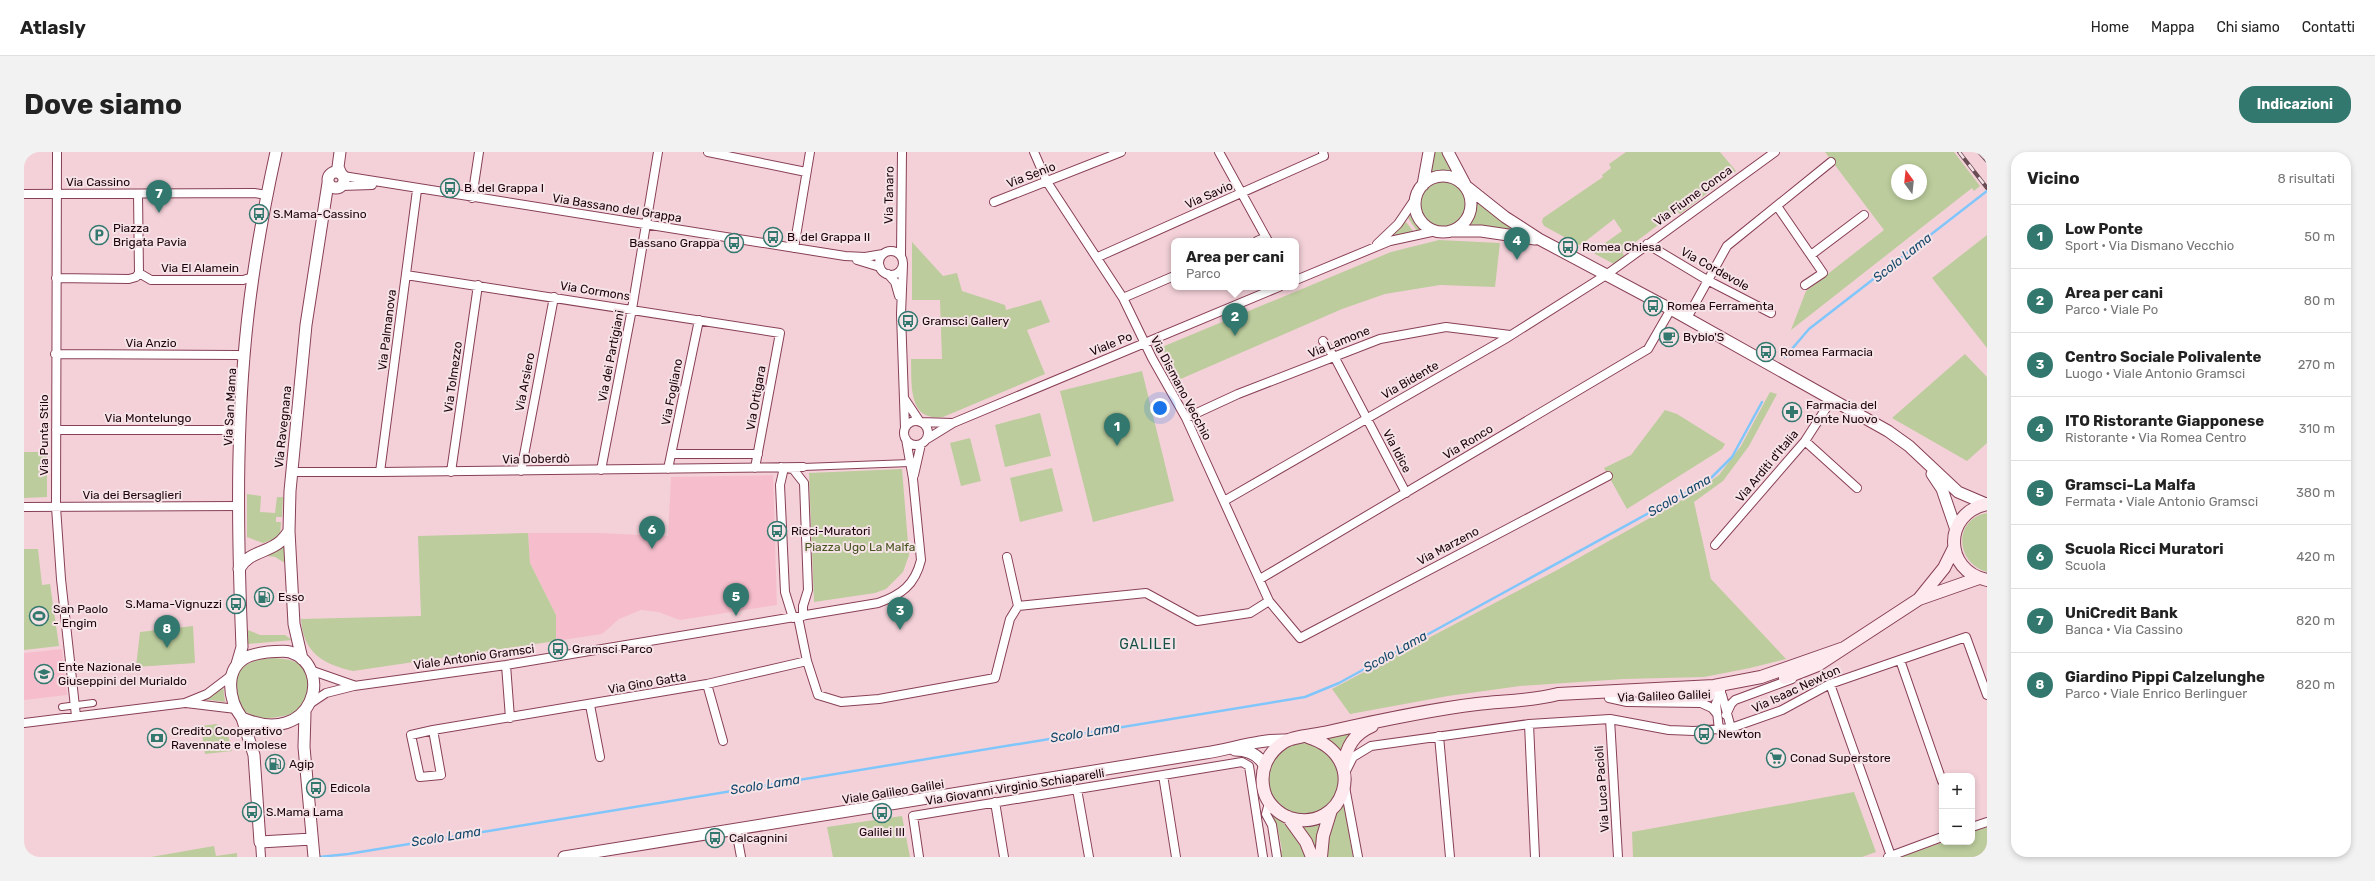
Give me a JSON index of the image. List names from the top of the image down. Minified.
{"streets":{"main road":["Via Galileo Galilei"],"street":["Via Senio","Via Cassino","Via Tanaro","Via Savio","Via Fiume Conca","Via Bassano del Grappa","Via El Alamein","Via Cordevole","Via Cormons","Via Palmanova","Via Lamone","Via Anzio","Viale Po","Via dei Partigiani","Via Tolmezzo","Via Bidente","Via Arsiero","Via Dismano Vecchio","Via Fogliano","Via Ortigara","Via San Mama","Via Montelungo","Via Ravegnana","Via Punta Stilo","Via Ronco","Via Idice","Via Doberdò","Via Arditi d'Italia","Via dei Bersaglieri","Via Marzeno","Viale Antonio Gramsci","Via Gino Gatta","Via Isaac Newton","Via Giovanni Virginio Schiaparelli","Via Luca Pacioli","Viale Galileo Galilei"]},"crossings":[["Via Senio","Via Dismano Vecchio"],["Via Cassino","Via San Mama"],["Via Cassino","Via Punta Stilo"],["Via Tanaro","Via Bassano del Grappa"],["Via Savio","Via Dismano Vecchio"],["Via Fiume Conca","Via Cordevole"],["Via Fiume Conca","Via Bidente"],["Via Bassano del Grappa","Via Palmanova"],["Via Bassano del Grappa","Via dei Partigiani"],["Via Bassano del Grappa","Via Ravegnana"],["Via El Alamein","Via San Mama"],["Via Cormons","Via Palmanova"],["Via Cormons","Via dei Partigiani"],["Via Cormons","Via Tolmezzo"],["Via Cormons","Via Arsiero"],["Via Cormons","Via Fogliano"],["Via Cormons","Via Ortigara"],["Via Palmanova","Via Doberdò"],["Via Lamone","Via Bidente"],["Via Lamone","Via Dismano Vecchio"],["Via Lamone","Via Idice"],["Via Anzio","Via San Mama"],["Via Anzio","Via Punta Stilo"],["Viale Po","Via Dismano Vecchio"],["Viale Po","Viale Antonio Gramsci"],["Via dei Partigiani","Via Doberdò"],["Via Tolmezzo","Via Doberdò"],["Via Bidente","Via Dismano Vecchio"],["Via Bidente","Via Idice"],["Via Arsiero","Via Doberdò"],["Via Dismano Vecchio","Via Ronco"],["Via Dismano Vecchio","Via Marzeno"],["Via Fogliano","Via Doberdò"],["Via Ortigara","Via Doberdò"],["Via San Mama","Via Montelungo"],["Via San Mama","Via Ravegnana"],["Via San Mama","Via dei Bersaglieri"],["Via San Mama","Viale Antonio Gramsci"],["Via Montelungo","Via Punta Stilo"],["Via Ravegnana","Via Doberdò"],["Via Ravegnana","Viale Antonio Gramsci"],["Via Punta Stilo","Via dei Bersaglieri"],["Via Ronco","Via Idice"],["Via Isaac Newton","Via Galileo Galilei"],["Via Isaac Newton","Via Luca Pacioli"]],"districts":["GALILEI"],"water":["Scolo Lama"],"parks":["Piazza Ugo La Malfa"],"places":{"bus stop":["B. del Grappa I","S.Mama-Cassino","B. del Grappa II","Bassano Grappa","Romea Chiesa","Romea Ferramenta","Gramsci Gallery","Romea Farmacia","Ricci-Muratori","S.Mama-Vignuzzi","Gramsci Parco","Newton","Edicola","S.Mama Lama","Galilei III","Calcagnini"],"parking":["Piazza Brigata Pavia"],"cafe":["Byblo'S"],"pharmacy":["Farmacia del Ponte Nuovo"],"fuel station":["Esso","Agip"],"sports":["San Paolo - Engim"],"school or university":["Ente Nazionale Giuseppini del Murialdo"],"bank":["Credito Cooperativo Ravennate e Imolese"],"supermarket":["Conad Superstore"]},"north":"top","page":{"header":"Atlasly","nav":["Home","Mappa","Chi siamo","Contatti"],"buttons":"Indicazioni","title":"Dove siamo","heading":["Vicino","8 risultati"],"pins":["7","4","2","1","6","5","3","8"],"list":[{"mark":"1","name":"Low Ponte","note":"Sport · Via Dismano Vecchio","value":"50 m"},{"mark":"2","name":"Area per cani","note":"Parco · Viale Po","value":"80 m"},{"mark":"3","name":"Centro Sociale Polivalente","note":"Luogo · Viale Antonio Gramsci","value":"270 m"},{"mark":"4","name":"ITO Ristorante Giapponese","note":"Ristorante · Via Romea Centro","value":"310 m"},{"mark":"5","name":"Gramsci-La Malfa","note":"Fermata · Viale Antonio Gramsci","value":"380 m"},{"mark":"6","name":"Scuola Ricci Muratori","note":"Scuola","value":"420 m"},{"mark":"7","name":"UniCredit Bank","note":"Banca · Via Cassino","value":"820 m"},{"mark":"8","name":"Giardino Pippi Calzelunghe","note":"Parco · Viale Enrico Berlinguer","value":"820 m"}],"popup":["Area per cani","Parco"],"map_buttons":["+","−"]}}
